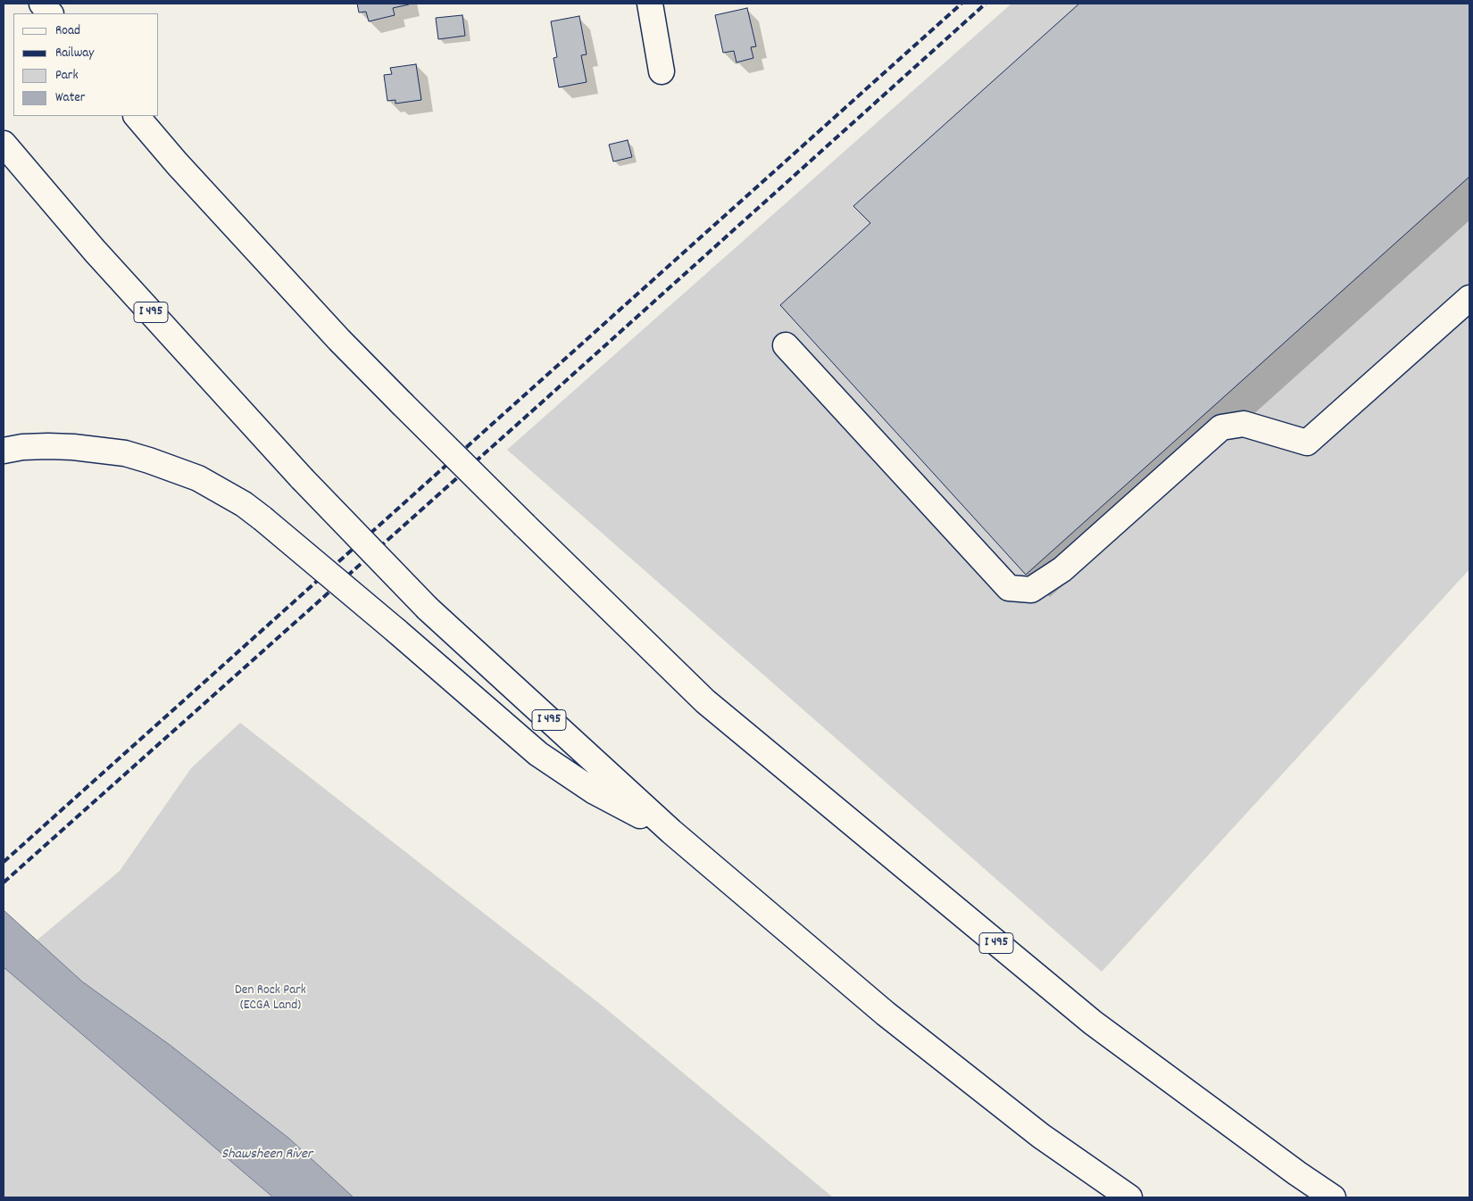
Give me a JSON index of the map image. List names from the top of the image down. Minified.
{"streets":{"main road":["I 495"]},"water":["Shawsheen River"],"parks":["Den Rock Park (ECGA Land)"],"legend":["Road","Railway","Park","Water"]}
